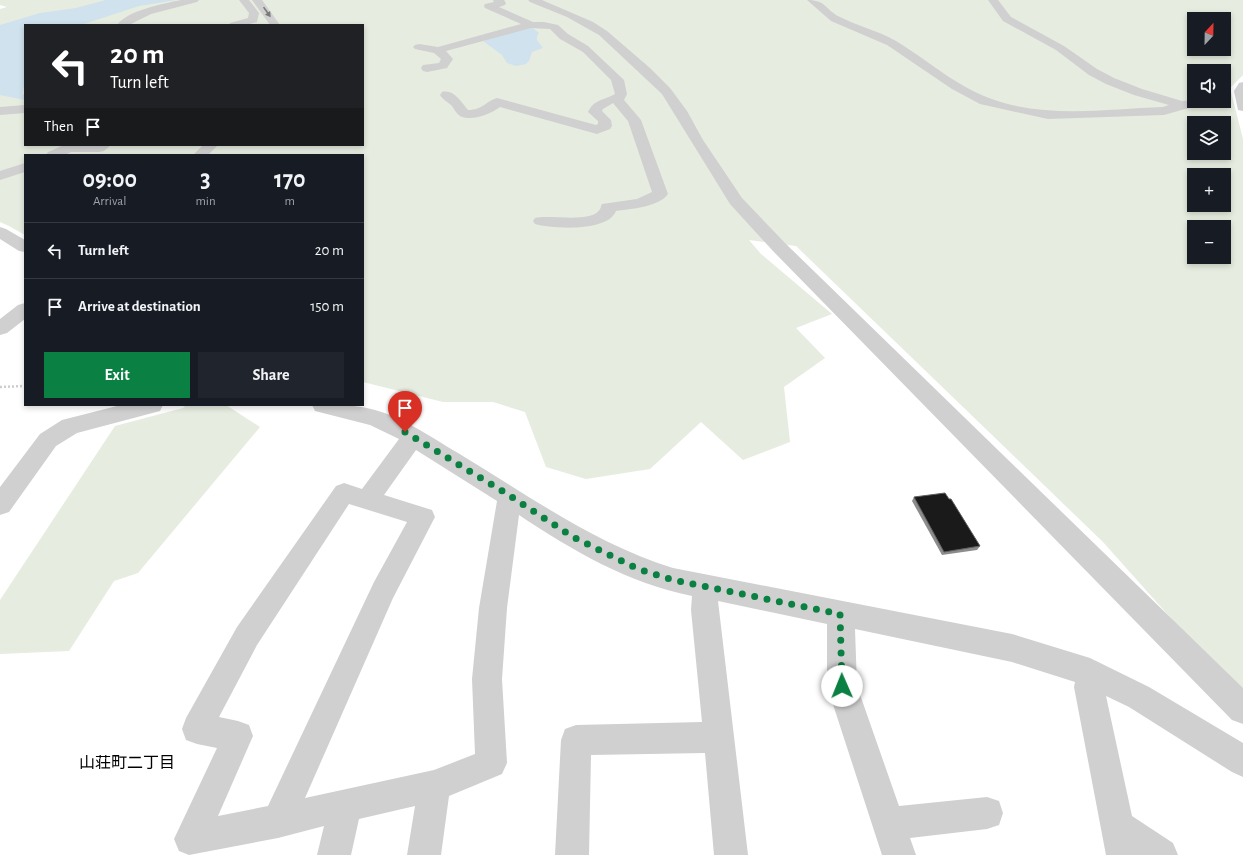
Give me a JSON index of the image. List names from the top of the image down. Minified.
{"districts":["山荘町二丁目"],"north":"top","page":{"map_buttons":["+","−"],"turn":["20 m","Turn left"],"then":"Then","eta":["09:00","Arrival","3","min","170","m"],"list":[{"name":"Turn left","value":"20 m"},{"name":"Arrive at destination","value":"150 m"}],"buttons":["Exit","Share"]}}
